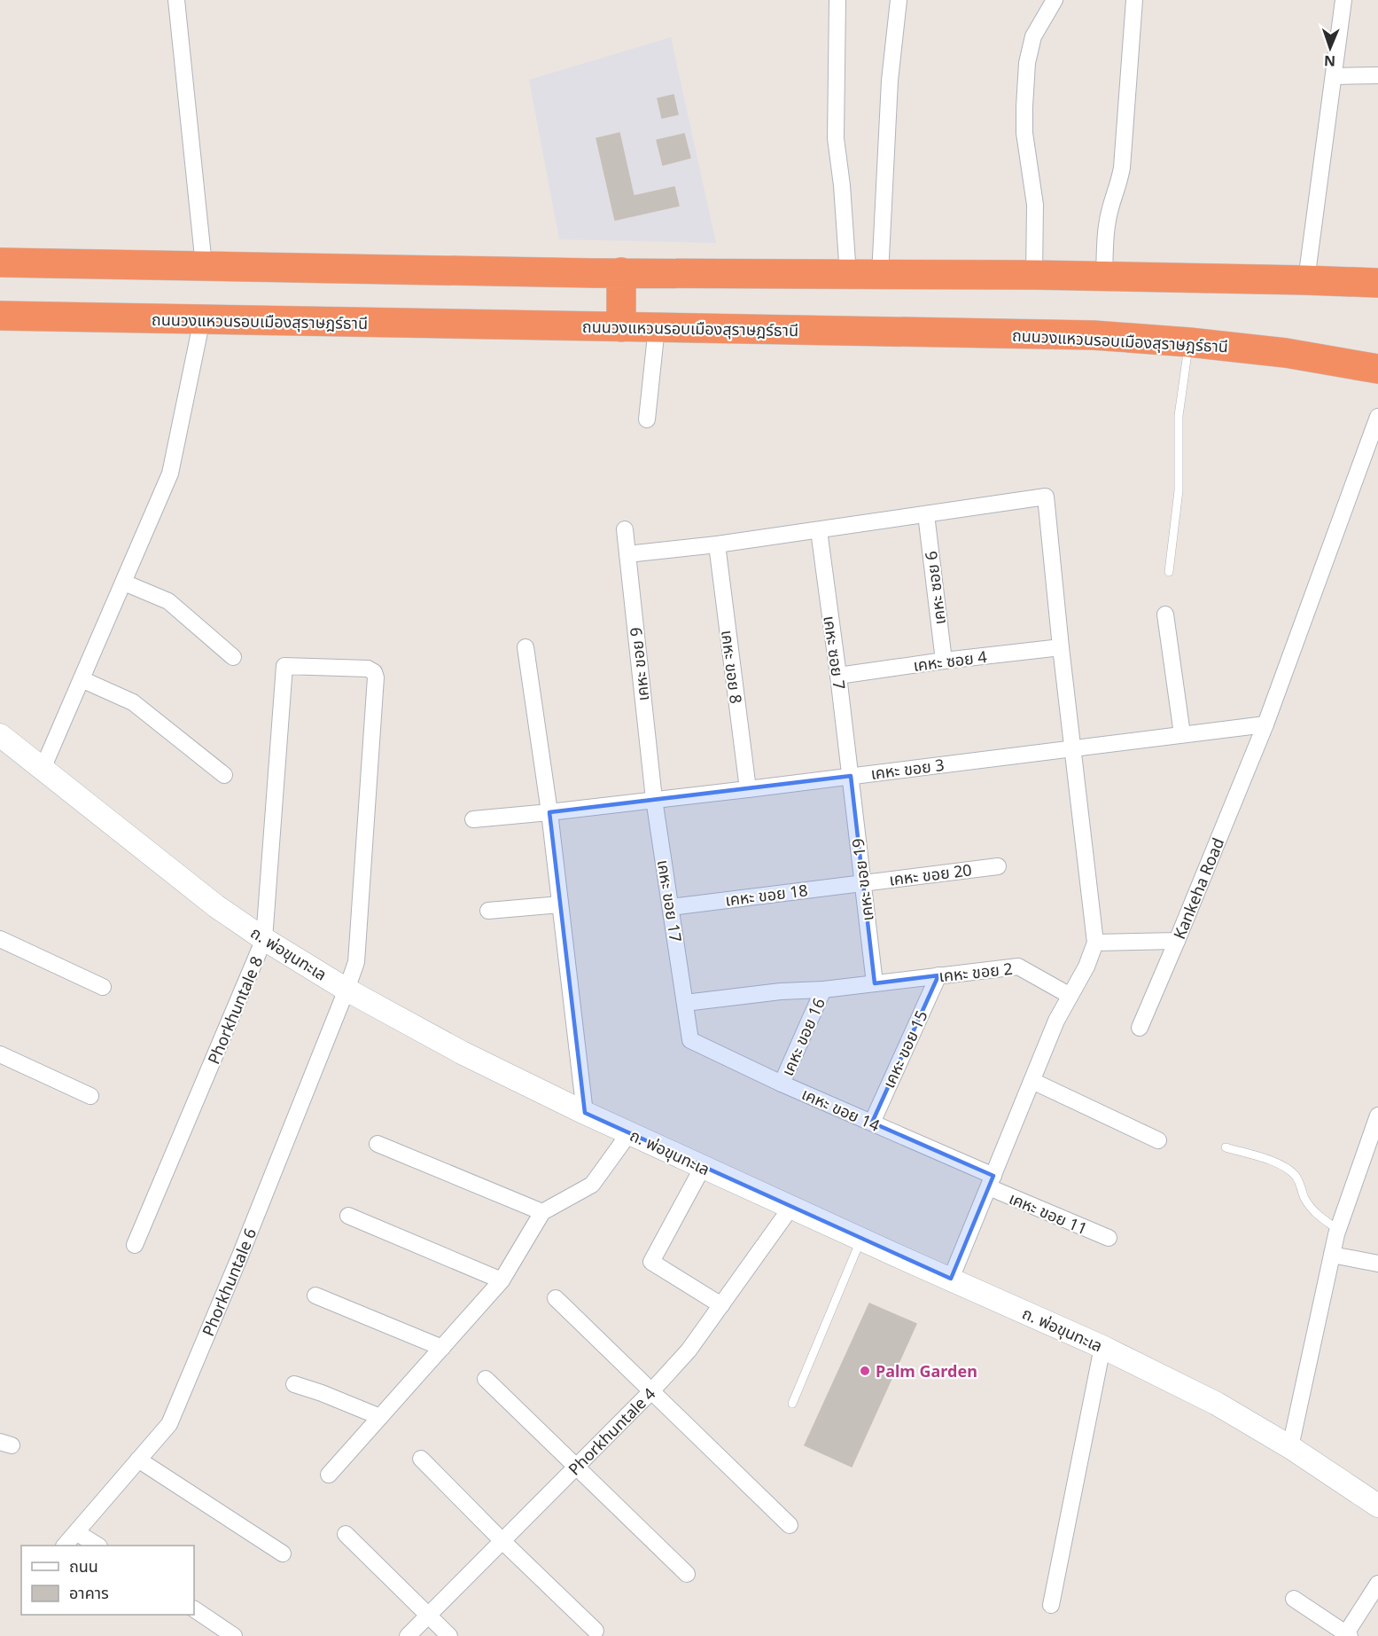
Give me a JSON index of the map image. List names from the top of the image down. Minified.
{"streets":{"highway":["ถนนวงแหวนรอบเมืองสุราษฎร์ธานี"],"street":["เคหะ ซอย 6","เคหะ ซอย 7","เคหะ ซอย 4","เคหะ ขอย 9","เคหะ ขอย 8","เคหะ ขอย 3","เคหะ ขอย 20","เคหะ ขอย 19","Kankeha Road","เคหะ ขอย 18","เคหะ ขอย 17","ถ. พ่อขุนทะเล","เคหะ ขอย 2","Phorkhuntale 8","เคหะ ขอย 16","เคหะ ขอย 15","เคหะ ขอย 14","เคหะ ขอย 11","Phorkhuntale 6","Phorkhuntale 4"]},"crossings":[["เคหะ ซอย 6","เคหะ ซอย 4"],["เคหะ ซอย 7","เคหะ ซอย 4"],["เคหะ ซอย 7","เคหะ ขอย 3"],["เคหะ ซอย 7","เคหะ ขอย 19"],["เคหะ ขอย 9","เคหะ ขอย 3"],["เคหะ ขอย 9","เคหะ ขอย 17"],["เคหะ ขอย 8","เคหะ ขอย 3"],["เคหะ ขอย 3","เคหะ ขอย 19"],["เคหะ ขอย 3","Kankeha Road"],["เคหะ ขอย 3","เคหะ ขอย 17"],["เคหะ ขอย 20","เคหะ ขอย 19"],["เคหะ ขอย 20","เคหะ ขอย 18"],["เคหะ ขอย 19","เคหะ ขอย 18"],["เคหะ ขอย 19","เคหะ ขอย 2"],["เคหะ ขอย 18","เคหะ ขอย 17"],["เคหะ ขอย 17","เคหะ ขอย 14"],["ถ. พ่อขุนทะเล","Phorkhuntale 8"],["ถ. พ่อขุนทะเล","Phorkhuntale 6"],["ถ. พ่อขุนทะเล","Phorkhuntale 4"],["เคหะ ขอย 2","เคหะ ขอย 15"],["Phorkhuntale 8","Phorkhuntale 6"],["เคหะ ขอย 16","เคหะ ขอย 14"],["เคหะ ขอย 15","เคหะ ขอย 14"],["เคหะ ขอย 14","เคหะ ขอย 11"]],"places":["Palm Garden"],"legend":["ถนน","อาคาร"],"north":"bottom"}
